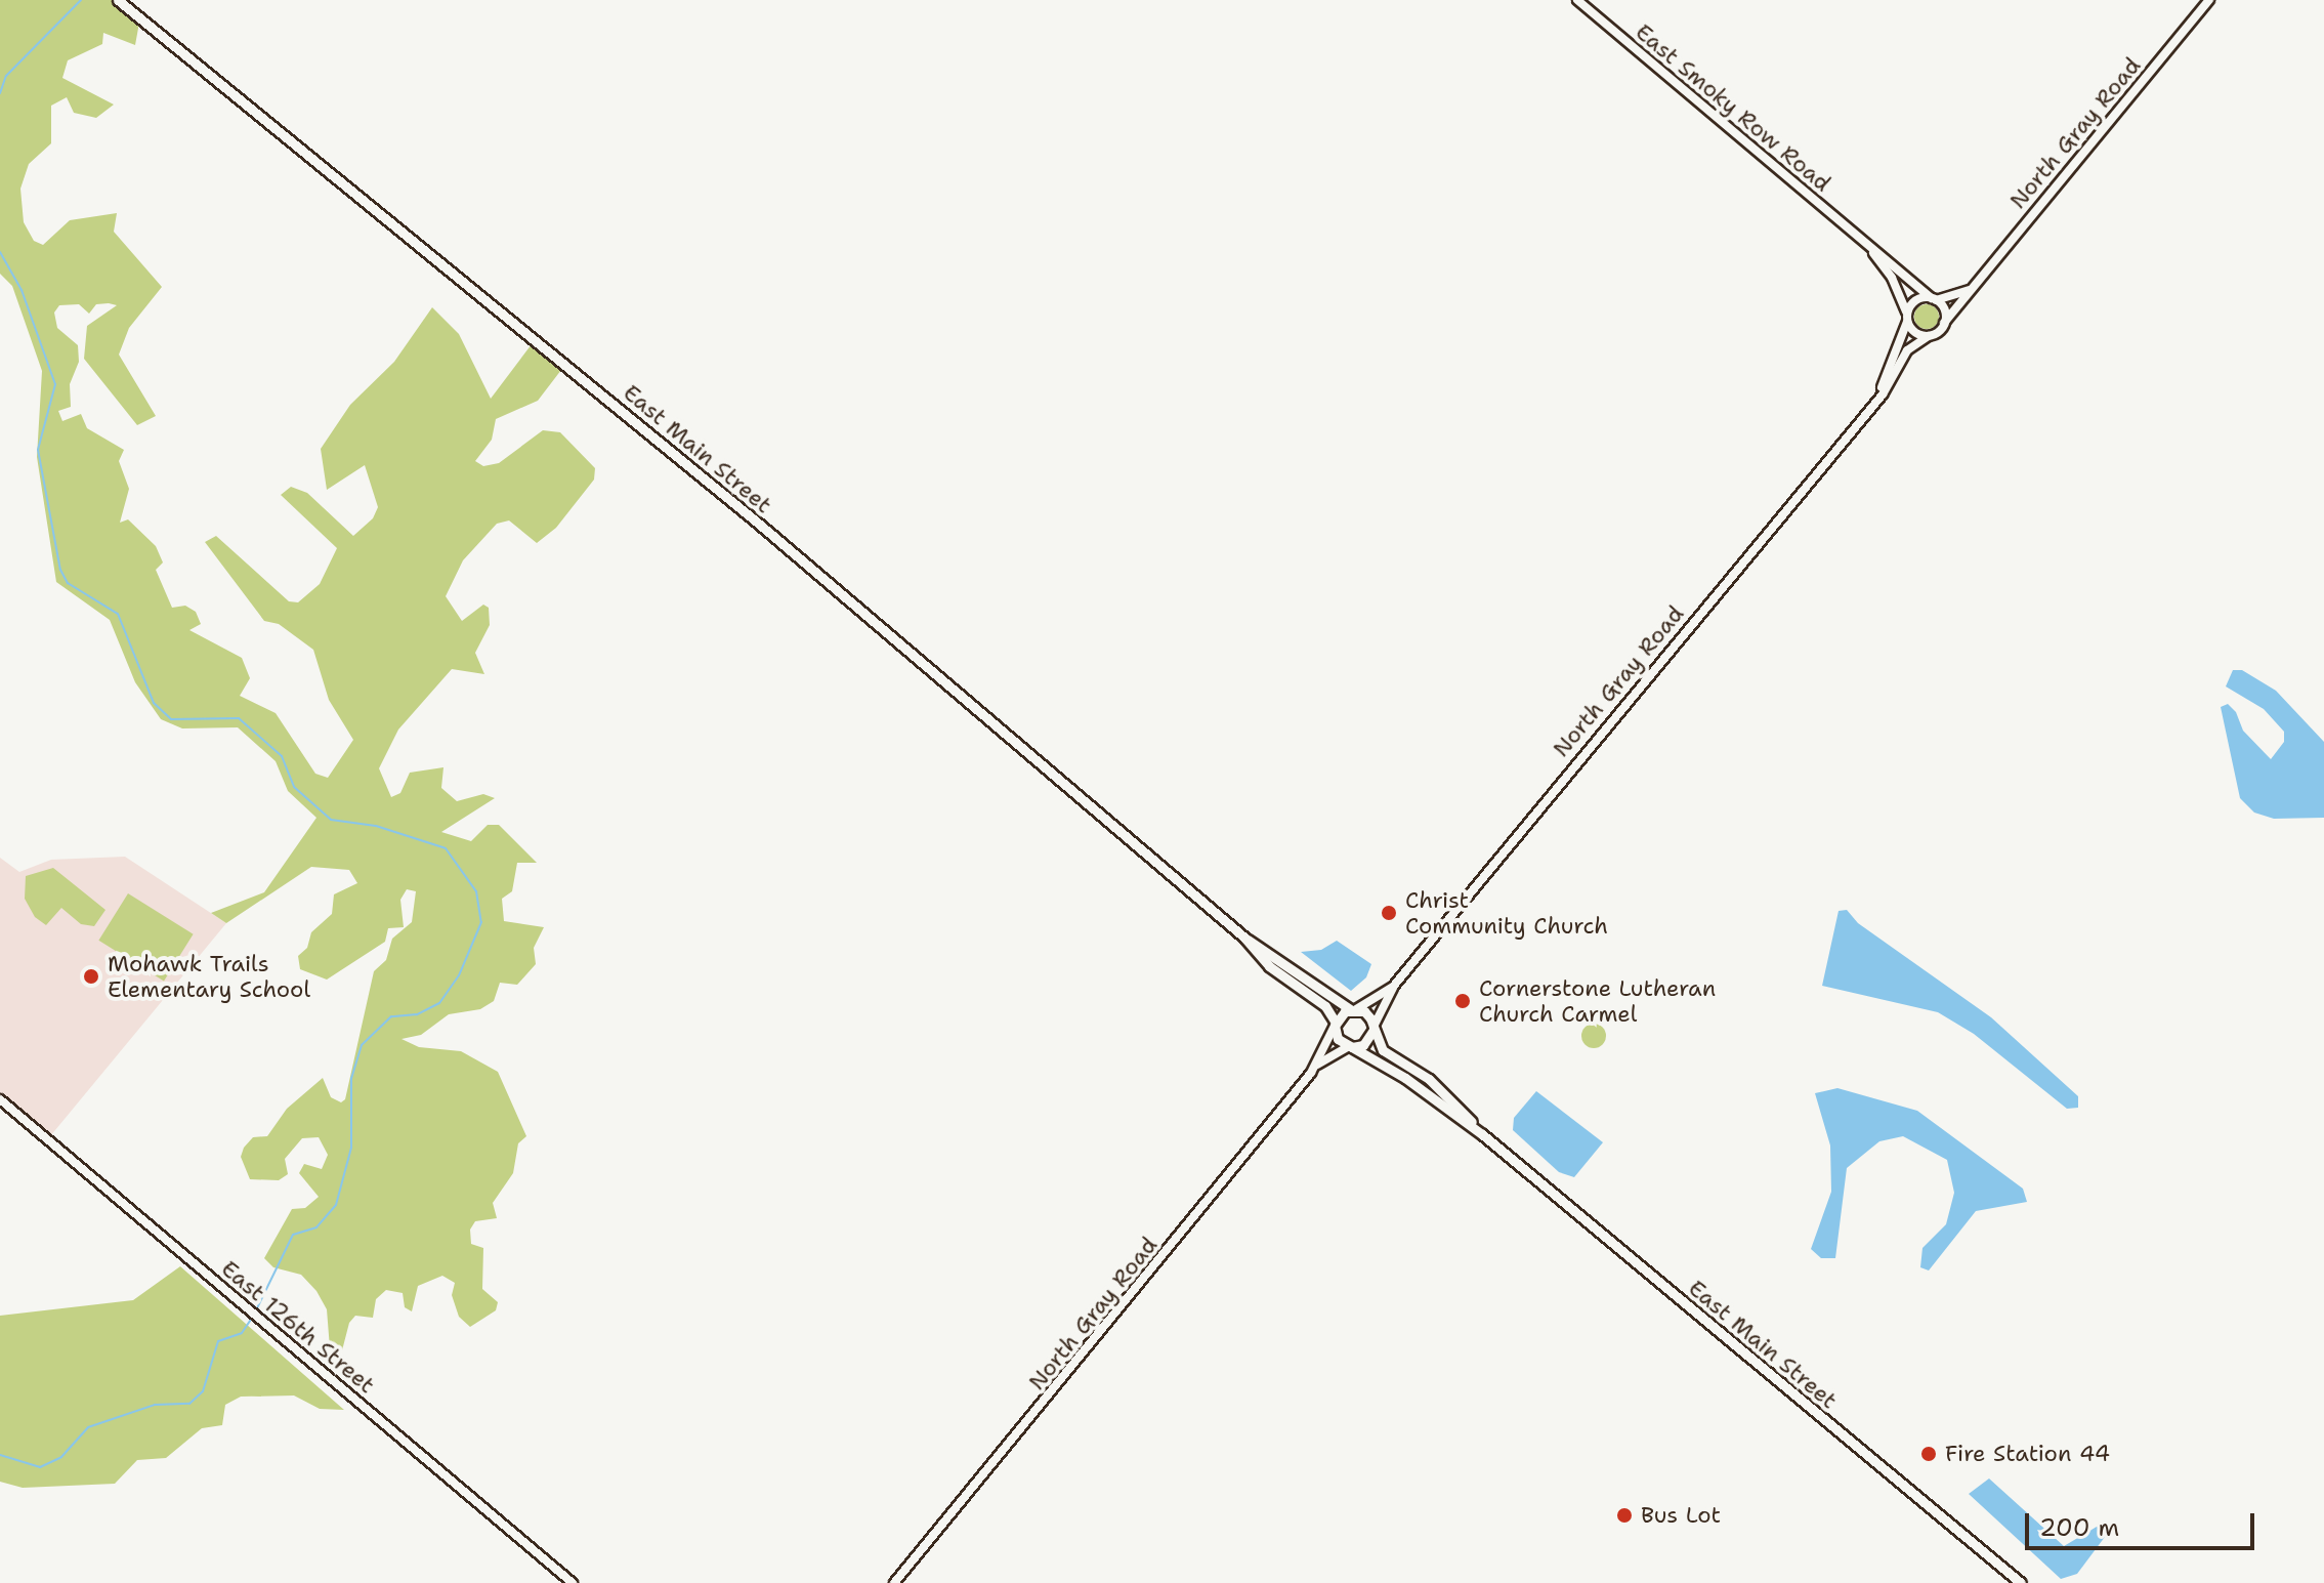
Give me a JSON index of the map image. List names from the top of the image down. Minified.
{"streets":{"main road":["East Main Street"],"street":["East Smoky Row Road","North Gray Road","East 126th Street"]},"crossings":[["North Gray Road","East Main Street"]],"places":["Christ Community Church","Mohawk Trails Elementary School","Cornerstone Lutheran Church Carmel","Fire Station 44","Bus Lot"],"scale_bar":"200 m"}
